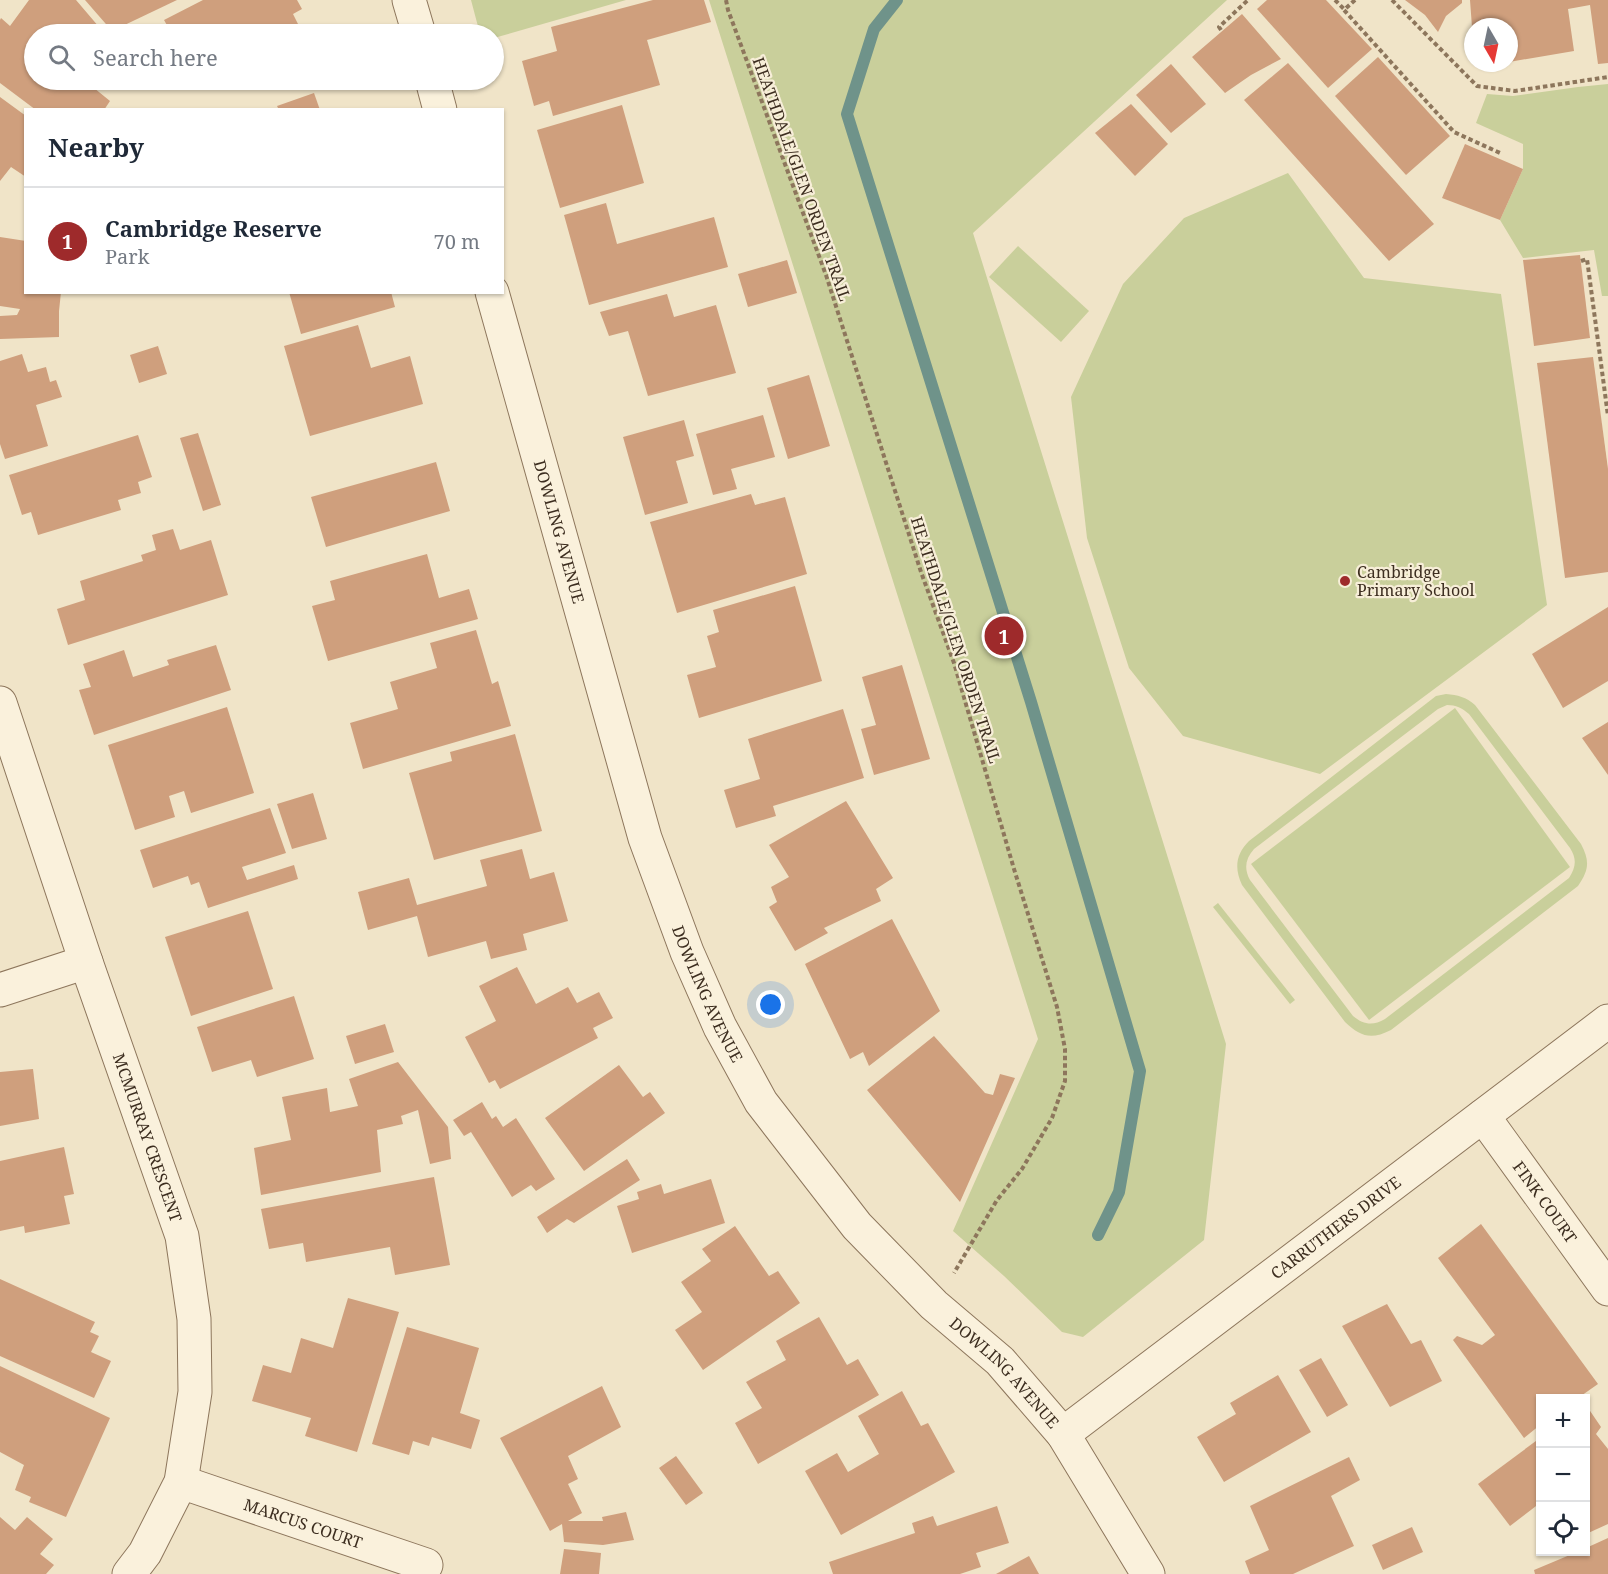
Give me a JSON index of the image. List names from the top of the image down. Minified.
{"streets":{"street":["DOWLING AVENUE","MCMURRAY CRESCENT","FINK COURT","CARRUTHERS DRIVE","MARCUS COURT"],"path":["HEATHDALE/GLEN ORDEN TRAIL"]},"crossings":[["HEATHDALE/GLEN ORDEN TRAIL","DOWLING AVENUE"],["DOWLING AVENUE","CARRUTHERS DRIVE"],["MCMURRAY CRESCENT","MARCUS COURT"],["FINK COURT","CARRUTHERS DRIVE"]],"places":["Cambridge Primary School"],"north":"bottom","page":{"search":"Search here","heading":"Nearby","list":[{"mark":"1","name":"Cambridge Reserve","note":"Park","value":"70 m"}],"pins":"1","map_buttons":["+","−"]}}
